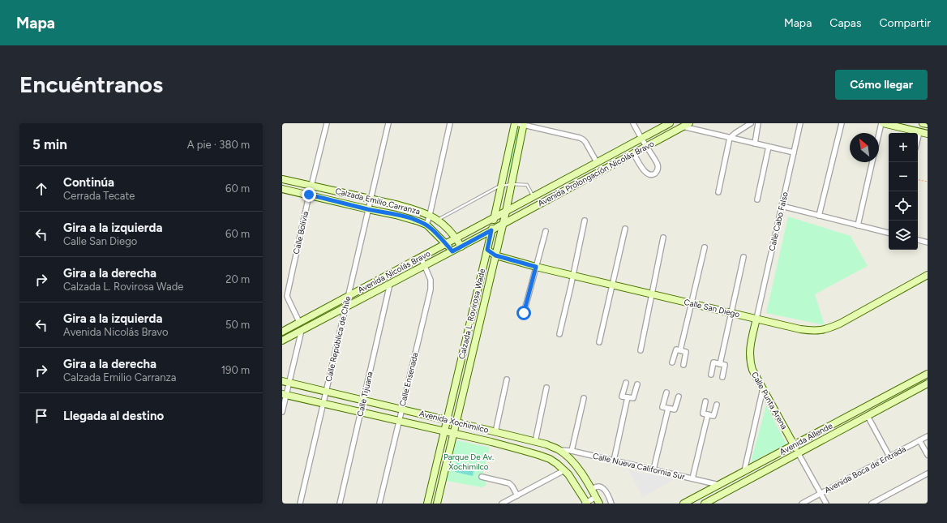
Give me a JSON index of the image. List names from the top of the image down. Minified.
{"streets":{"street":["Avenida Prolongación Nicolás Bravo","Calzada Emilio Carranza","Calle Cabo Falso","Calle Bolivia","Avenida Nicolás Bravo","Calle San Diego","Calzada L. Rovirosa Wade","Calle República de Chile","Calle Ensenada","Calle Tijuana","Calle Punta Arena","Avenida Xochimilco","Avenida Allende","Calle Nueva California Sur","Avenida Boca de Entrada"]},"crossings":[["Avenida Prolongación Nicolás Bravo","Avenida Nicolás Bravo"],["Avenida Prolongación Nicolás Bravo","Calzada L. Rovirosa Wade"],["Calzada Emilio Carranza","Calle Bolivia"],["Calzada Emilio Carranza","Avenida Nicolás Bravo"],["Calzada Emilio Carranza","Calle República de Chile"],["Calle Cabo Falso","Calle San Diego"],["Calle Cabo Falso","Calle Punta Arena"],["Calle Bolivia","Avenida Nicolás Bravo"],["Avenida Nicolás Bravo","Calzada L. Rovirosa Wade"],["Avenida Nicolás Bravo","Calle República de Chile"],["Avenida Nicolás Bravo","Calle Ensenada"],["Avenida Nicolás Bravo","Calle Tijuana"],["Calle San Diego","Calzada L. Rovirosa Wade"],["Calle San Diego","Calle Punta Arena"],["Calzada L. Rovirosa Wade","Avenida Xochimilco"],["Calle República de Chile","Avenida Xochimilco"],["Calle Ensenada","Avenida Xochimilco"],["Calle Tijuana","Avenida Xochimilco"],["Calle Punta Arena","Avenida Allende"],["Calle Punta Arena","Avenida Boca de Entrada"],["Avenida Xochimilco","Calle Nueva California Sur"],["Avenida Allende","Calle Nueva California Sur"]],"parks":["Parque De Av. Xochimilco"],"north":"top left","page":{"header":"Mapa","nav":["Mapa","Capas","Compartir"],"buttons":"Cómo llegar","title":"Encuéntranos","heading":["5 min","A pie · 380 m"],"map_buttons":["+","−"],"list":[["Continúa","Cerrada Tecate","60 m"],["Gira a la izquierda","Calle San Diego","60 m"],["Gira a la derecha","Calzada L. Rovirosa Wade","20 m"],["Gira a la izquierda","Avenida Nicolás Bravo","50 m"],["Gira a la derecha","Calzada Emilio Carranza","190 m"],"Llegada al destino"]}}
